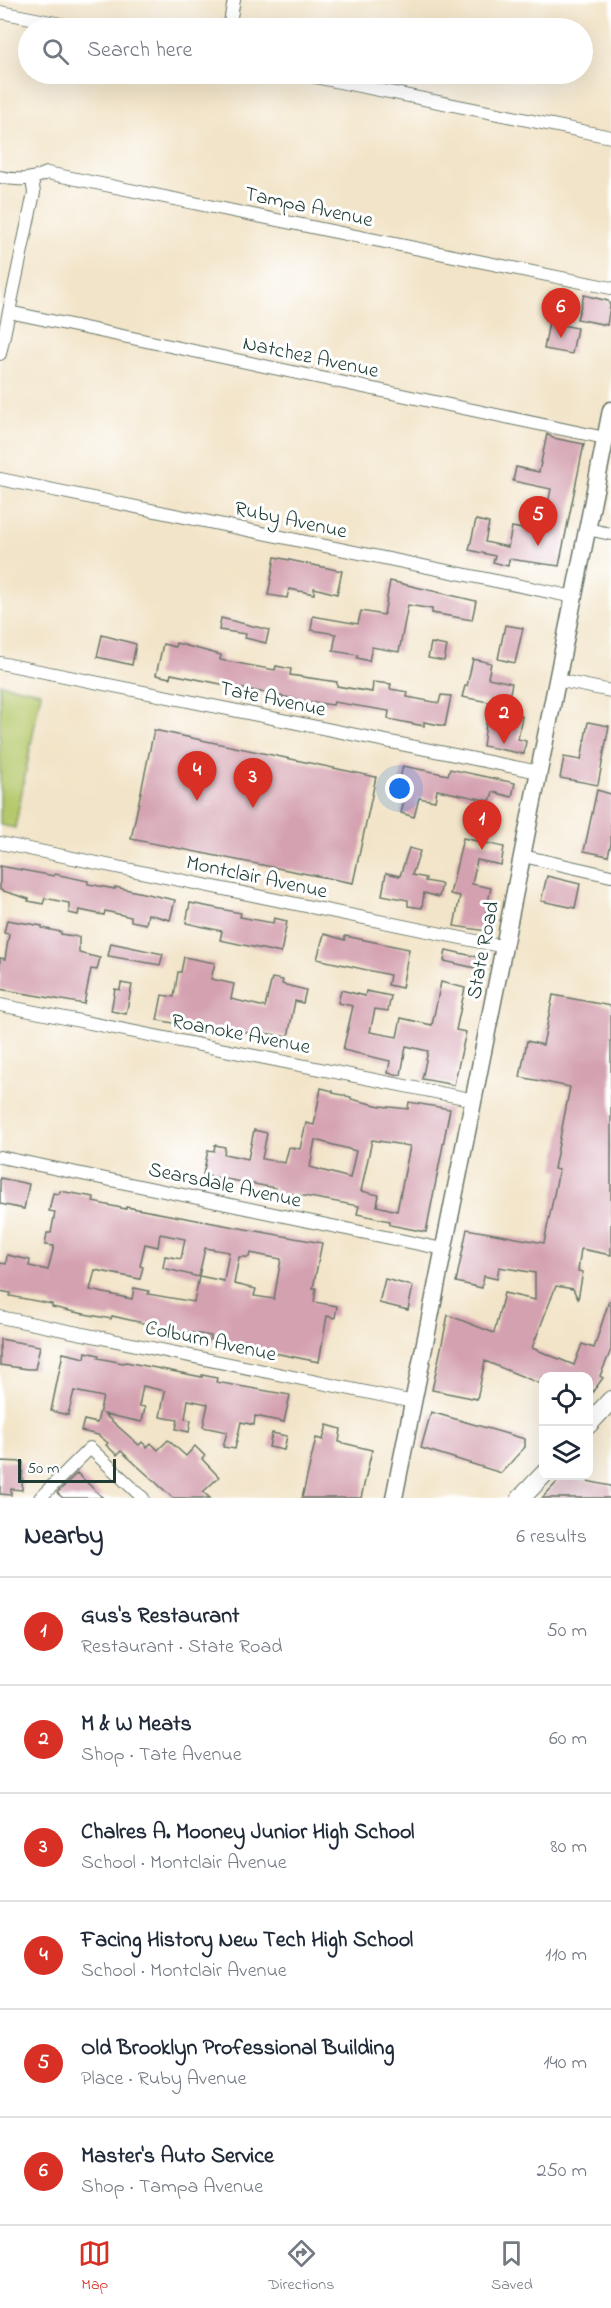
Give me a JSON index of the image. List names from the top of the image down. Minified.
{"streets":{"main road":["State Road"],"street":["Tampa Avenue","Natchez Avenue","Ruby Avenue","Tate Avenue","Montclair Avenue","Roanoke Avenue","Searsdale Avenue","Colburn Avenue"]},"crossings":[["Natchez Avenue","State Road"],["Ruby Avenue","State Road"],["Tate Avenue","State Road"],["Montclair Avenue","State Road"],["State Road","Roanoke Avenue"],["State Road","Searsdale Avenue"],["State Road","Colburn Avenue"]],"scale_bar":"50 m","page":{"search":"Search here","pins":["6","5","2","4","3","1"],"scale":"50 m","heading":["Nearby","6 results"],"list":[{"mark":"1","name":"Gus's Restaurant","note":"Restaurant · State Road","value":"50 m"},{"mark":"2","name":"M & W Meats","note":"Shop · Tate Avenue","value":"60 m"},{"mark":"3","name":"Chalres A. Mooney Junior High School","note":"School · Montclair Avenue","value":"80 m"},{"mark":"4","name":"Facing History New Tech High School","note":"School · Montclair Avenue","value":"110 m"},{"mark":"5","name":"Old Brooklyn Professional Building","note":"Place · Ruby Avenue","value":"140 m"},{"mark":"6","name":"Master's Auto Service","note":"Shop · Tampa Avenue","value":"250 m"}],"nav":["Map","Directions","Saved"]}}
